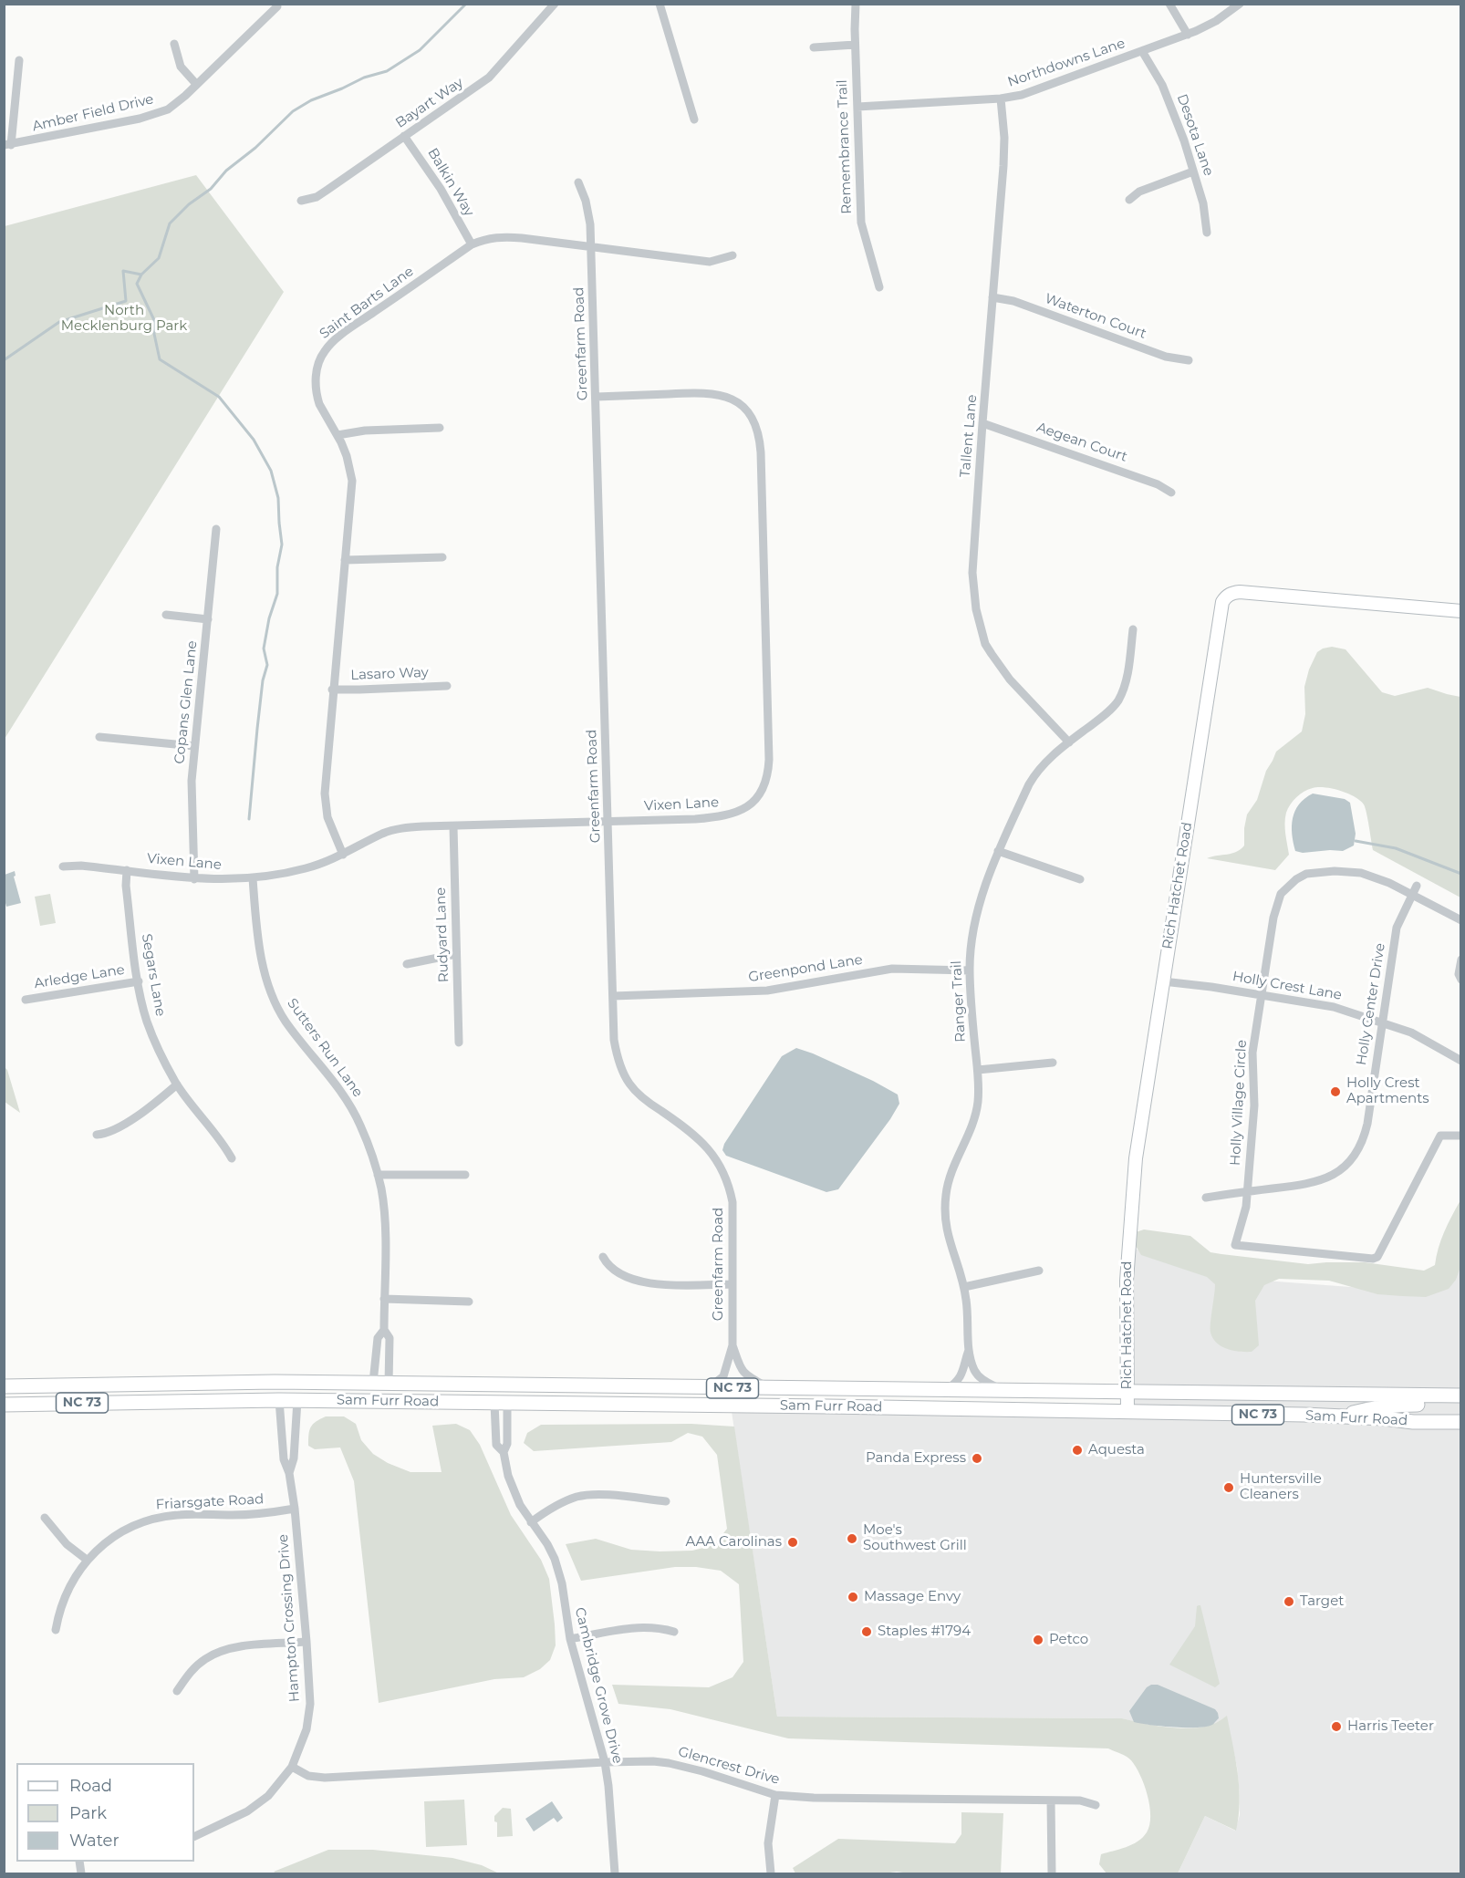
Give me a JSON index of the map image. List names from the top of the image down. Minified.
{"streets":{"main road":["NC 73","Sam Furr Road"],"street":["Northdowns Lane","Bayart Way","Amber Field Drive","Desota Lane","Remembrance Trail","Balkin Way","Saint Barts Lane","Waterton Court","Greenfarm Road","Tallent Lane","Aegean Court","Lasaro Way","Copans Glen Lane","Vixen Lane","Rich Hatchet Road","Rudyard Lane","Greenpond Lane","Segars Lane","Arledge Lane","Holly Crest Lane","Ranger Trail","Holly Center Drive","Sutters Run Lane","Holly Village Circle","Friarsgate Road","Hampton Crossing Drive","Cambridge Grove Drive","Glencrest Drive"]},"crossings":[["Northdowns Lane","Desota Lane"],["Northdowns Lane","Remembrance Trail"],["Northdowns Lane","Tallent Lane"],["Bayart Way","Balkin Way"],["Balkin Way","Saint Barts Lane"],["Saint Barts Lane","Greenfarm Road"],["Saint Barts Lane","Lasaro Way"],["Saint Barts Lane","Vixen Lane"],["Waterton Court","Tallent Lane"],["Greenfarm Road","Vixen Lane"],["Greenfarm Road","Greenpond Lane"],["Greenfarm Road","Sam Furr Road"],["Tallent Lane","Aegean Court"],["Tallent Lane","Ranger Trail"],["Copans Glen Lane","Vixen Lane"],["Vixen Lane","Rudyard Lane"],["Vixen Lane","Segars Lane"],["Vixen Lane","Sutters Run Lane"],["Rich Hatchet Road","Holly Crest Lane"],["Rich Hatchet Road","Sam Furr Road"],["Greenpond Lane","Ranger Trail"],["Segars Lane","Arledge Lane"],["Holly Crest Lane","Holly Center Drive"],["Holly Crest Lane","Holly Village Circle"],["Ranger Trail","Sam Furr Road"],["Holly Center Drive","Holly Village Circle"],["Sutters Run Lane","Sam Furr Road"],["Sam Furr Road","Hampton Crossing Drive"],["Sam Furr Road","Cambridge Grove Drive"],["Friarsgate Road","Hampton Crossing Drive"],["Hampton Crossing Drive","Glencrest Drive"],["Cambridge Grove Drive","Glencrest Drive"]],"parks":["North Mecklenburg Park"],"places":["Holly Crest Apartments","Aquesta","Panda Express","Huntersville Cleaners","Moe's Southwest Grill","AAA Carolinas","Massage Envy","Target","Staples #1794","Petco","Harris Teeter"],"legend":["Road","Park","Water"]}
